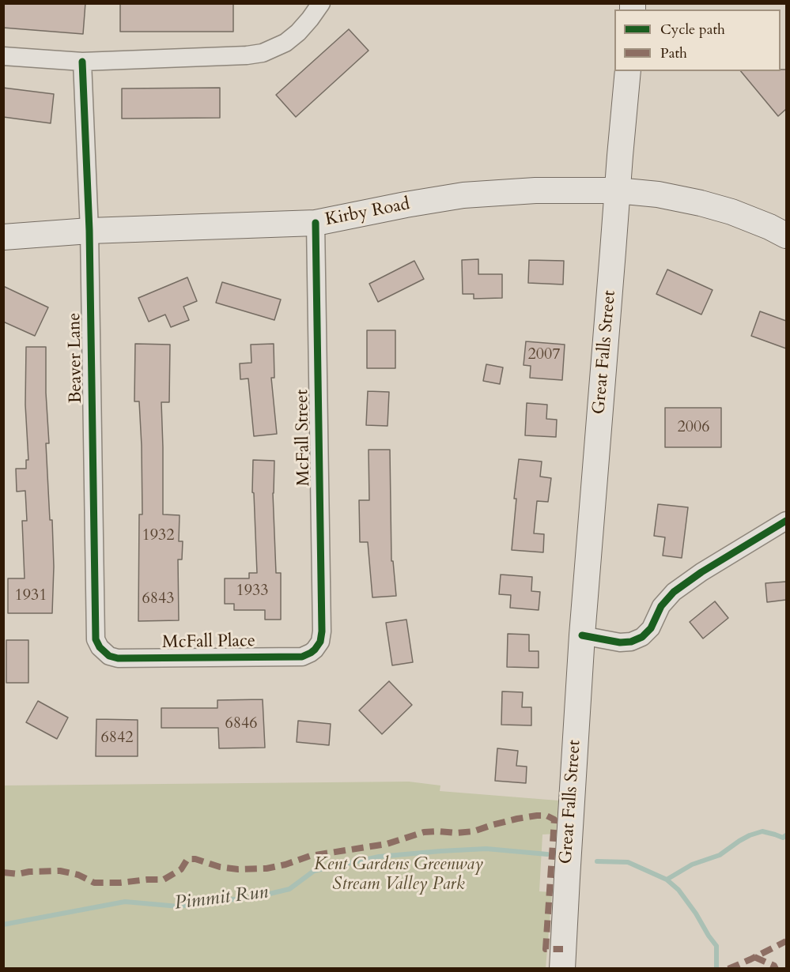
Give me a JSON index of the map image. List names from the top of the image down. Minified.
{"streets":{"main road":["Kirby Road","Great Falls Street"],"street":["Beaver Lane","McFall Street","McFall Place"]},"crossings":[["Kirby Road","Great Falls Street"],["Kirby Road","Beaver Lane"],["Kirby Road","McFall Street"],["Beaver Lane","McFall Place"],["McFall Street","McFall Place"]],"water":["Pimmit Run"],"parks":["Kent Gardens Greenway Stream Valley Park"],"house_numbers":["2007","2006","1932","1933","1931","6843","6846","6842"],"legend":["Cycle path","Path"]}
